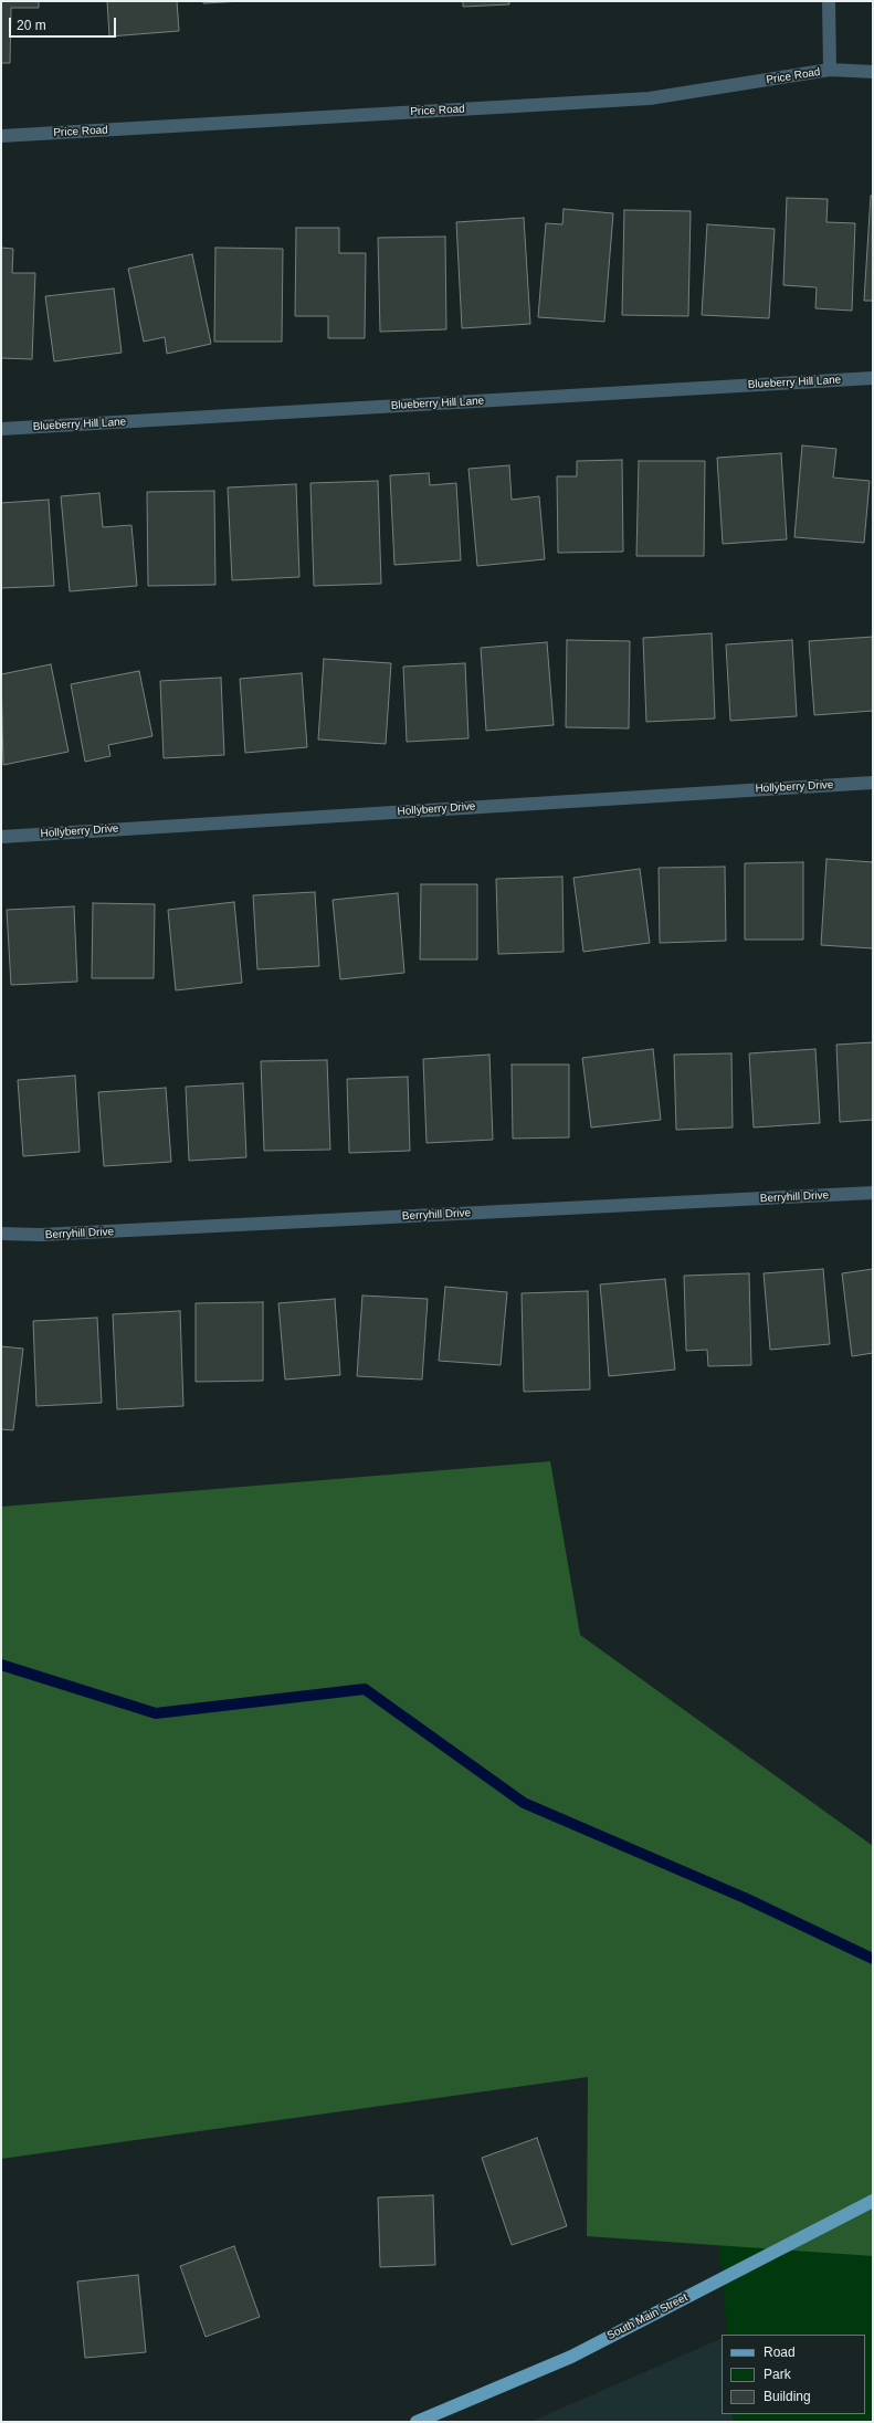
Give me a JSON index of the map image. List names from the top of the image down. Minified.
{"streets":{"main road":["South Main Street"],"street":["Price Road","Blueberry Hill Lane","Hollyberry Drive","Berryhill Drive"]},"legend":["Road","Park","Building"],"scale_bar":"20 m"}
